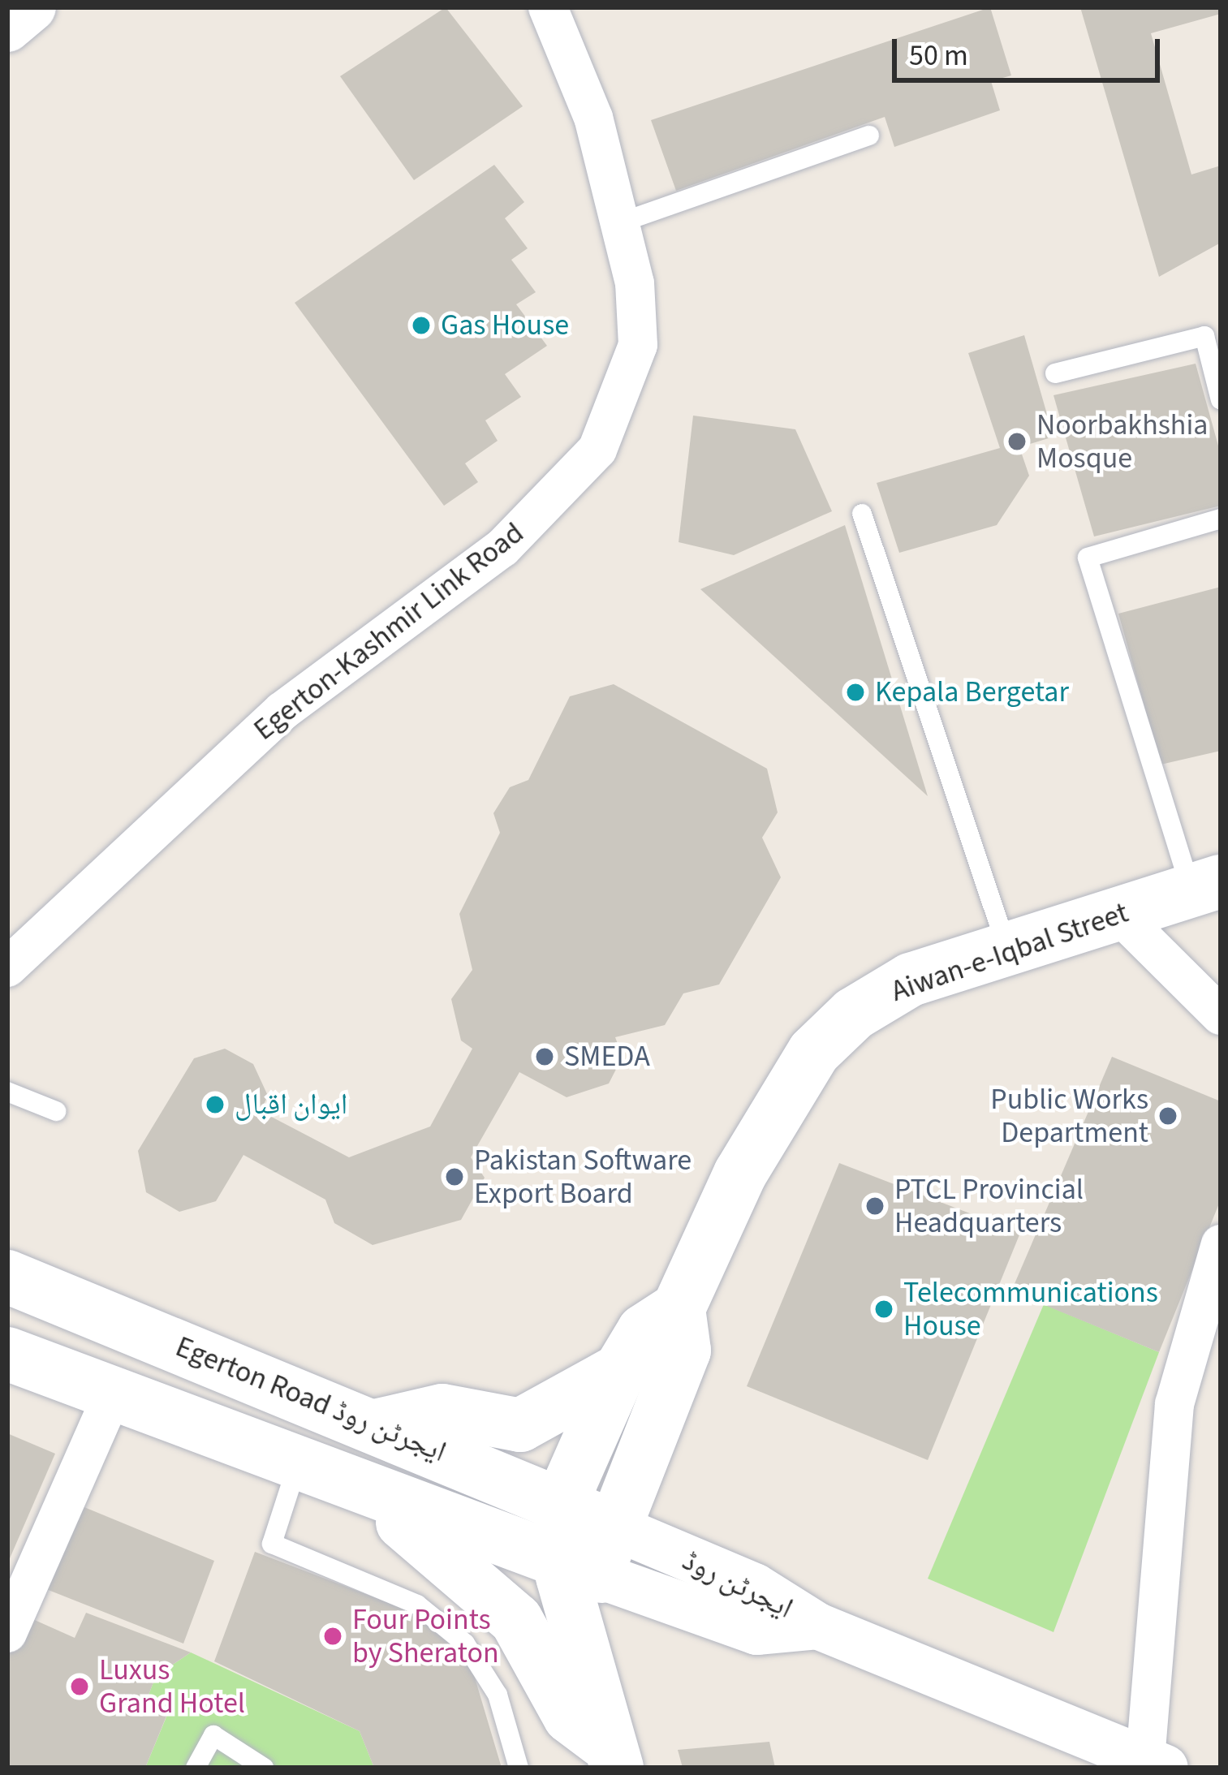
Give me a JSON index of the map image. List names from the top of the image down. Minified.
{"streets":{"main road":["Aiwan-e-Iqbal Street","Egerton Road ایجرٹن روڈ"],"street":["Egerton-Kashmir Link Road","ایجرٹن روڈ"]},"crossings":[["Aiwan-e-Iqbal Street","Egerton Road ایجرٹن روڈ"],["Aiwan-e-Iqbal Street","ایجرٹن روڈ"],["Egerton Road ایجرٹن روڈ","ایجرٹن روڈ"]],"places":["Gas House","Noorbakhshia Mosque","Kepala Bergetar","SMEDA","ایوان اقبال","Public Works Department","Pakistan Software Export Board","PTCL Provincial Headquarters","Telecommunications House","Four Points by Sheraton","Luxus Grand Hotel"],"scale_bar":"50 m"}
